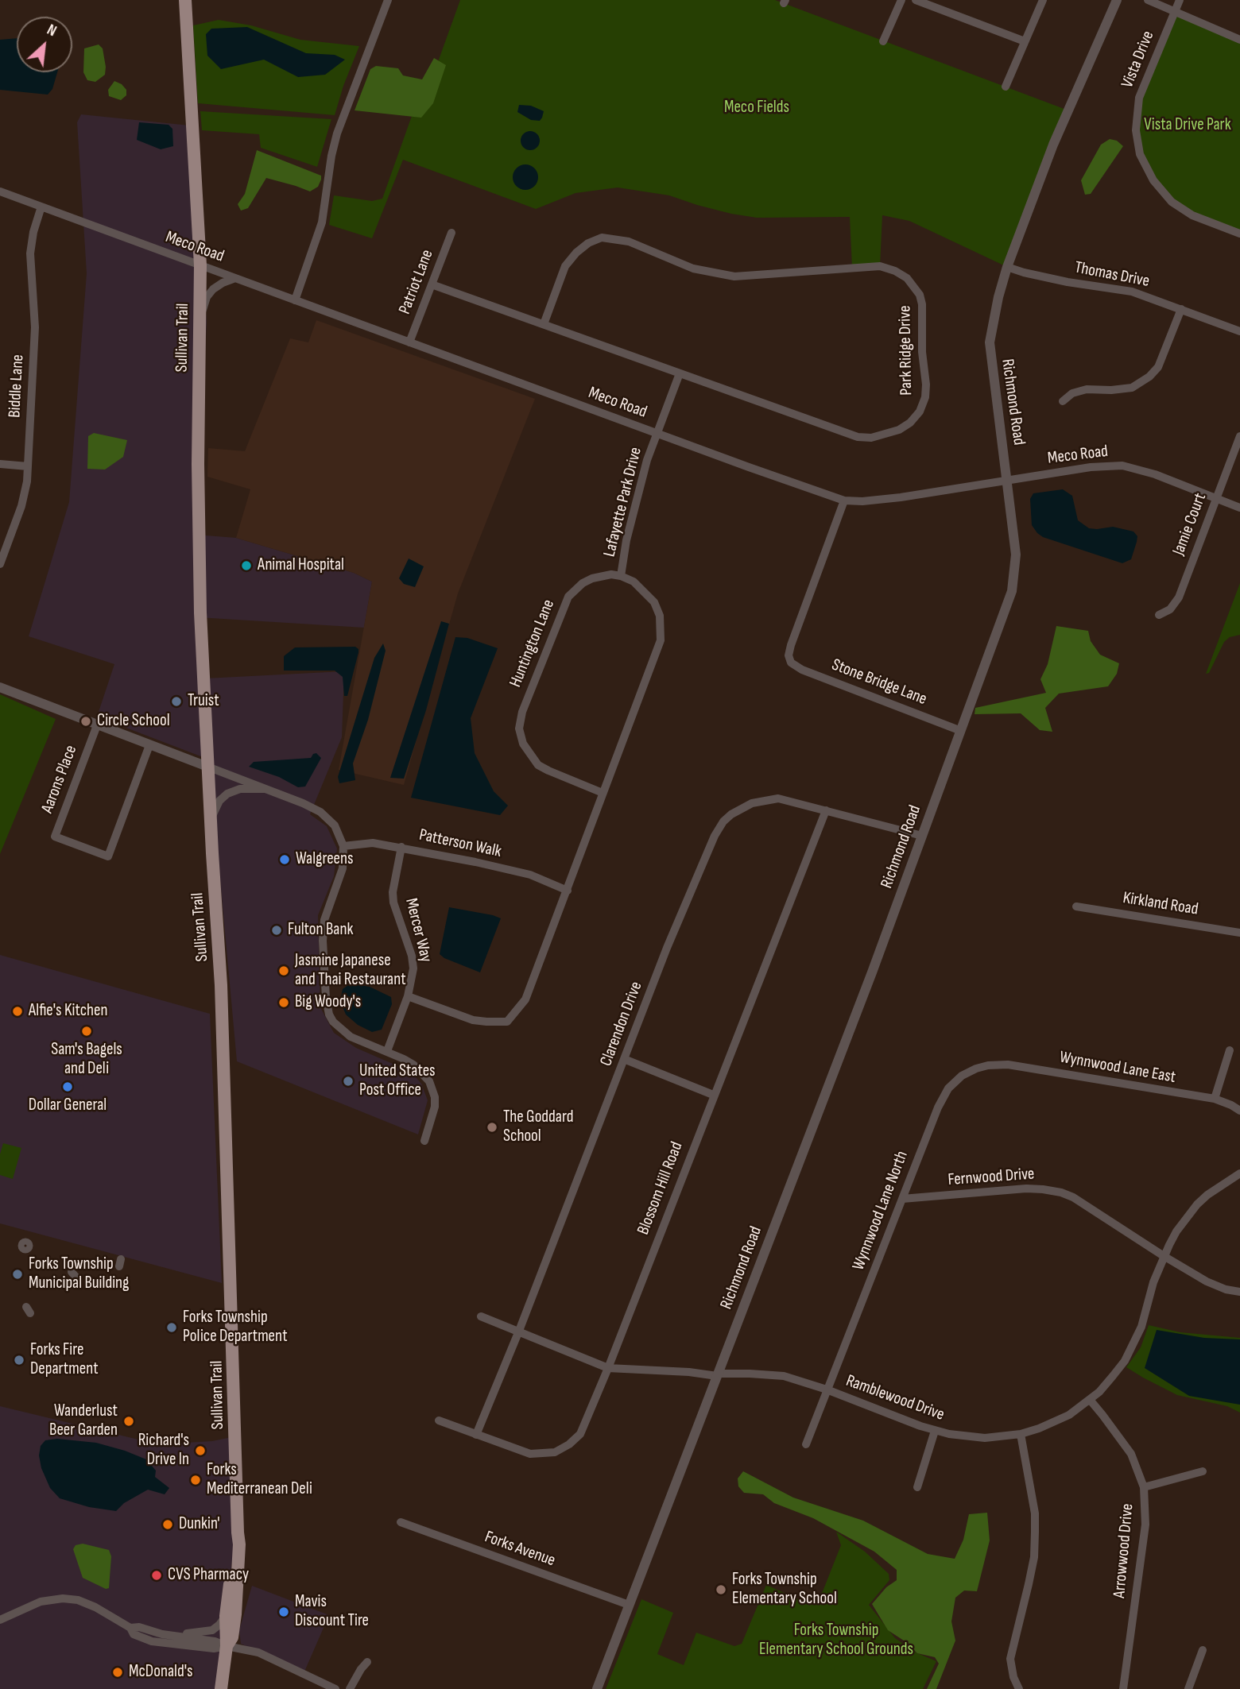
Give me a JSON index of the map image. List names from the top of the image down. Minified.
{"streets":{"main road":["Sullivan Trail"],"street":["Vista Drive","Meco Road","Thomas Drive","Patriot Lane","Park Ridge Drive","Biddle Lane","Richmond Road","Lafayette Park Drive","Jamie Court","Huntington Lane","Stone Bridge Lane","Aarons Place","Patterson Walk","Kirkland Road","Mercer Way","Clarendon Drive","Wynnwood Lane East","Fernwood Drive","Blossom Hill Road","Wynnwood Lane North","Ramblewood Drive","Forks Avenue","Arrowwood Drive"]},"crossings":[["Meco Road","Patriot Lane"],["Meco Road","Sullivan Trail"],["Meco Road","Biddle Lane"],["Meco Road","Richmond Road"],["Meco Road","Lafayette Park Drive"],["Meco Road","Jamie Court"],["Thomas Drive","Richmond Road"],["Patriot Lane","Park Ridge Drive"],["Park Ridge Drive","Lafayette Park Drive"],["Richmond Road","Stone Bridge Lane"],["Richmond Road","Clarendon Drive"],["Richmond Road","Ramblewood Drive"],["Richmond Road","Forks Avenue"],["Lafayette Park Drive","Huntington Lane"],["Patterson Walk","Mercer Way"],["Clarendon Drive","Blossom Hill Road"],["Clarendon Drive","Ramblewood Drive"],["Wynnwood Lane East","Wynnwood Lane North"],["Fernwood Drive","Wynnwood Lane North"],["Fernwood Drive","Ramblewood Drive"],["Blossom Hill Road","Ramblewood Drive"],["Wynnwood Lane North","Ramblewood Drive"],["Ramblewood Drive","Arrowwood Drive"]],"parks":["Meco Fields","Vista Drive Park","Forks Township Elementary School Grounds"],"places":["Animal Hospital","Truist","Circle School","Walgreens","Fulton Bank","Jasmine Japanese and Thai Restaurant","Big Woody's","Alfie's Kitchen","Sam's Bagels and Deli","United States Post Office","Dollar General","The Goddard School","Forks Township Municipal Building","Forks Township Police Department","Forks Fire Department","Wanderlust Beer Garden","Richard's Drive In","Forks Mediterranean Deli","Dunkin'","CVS Pharmacy","Forks Township Elementary School","Mavis Discount Tire","McDonald's"],"north":"top right"}
